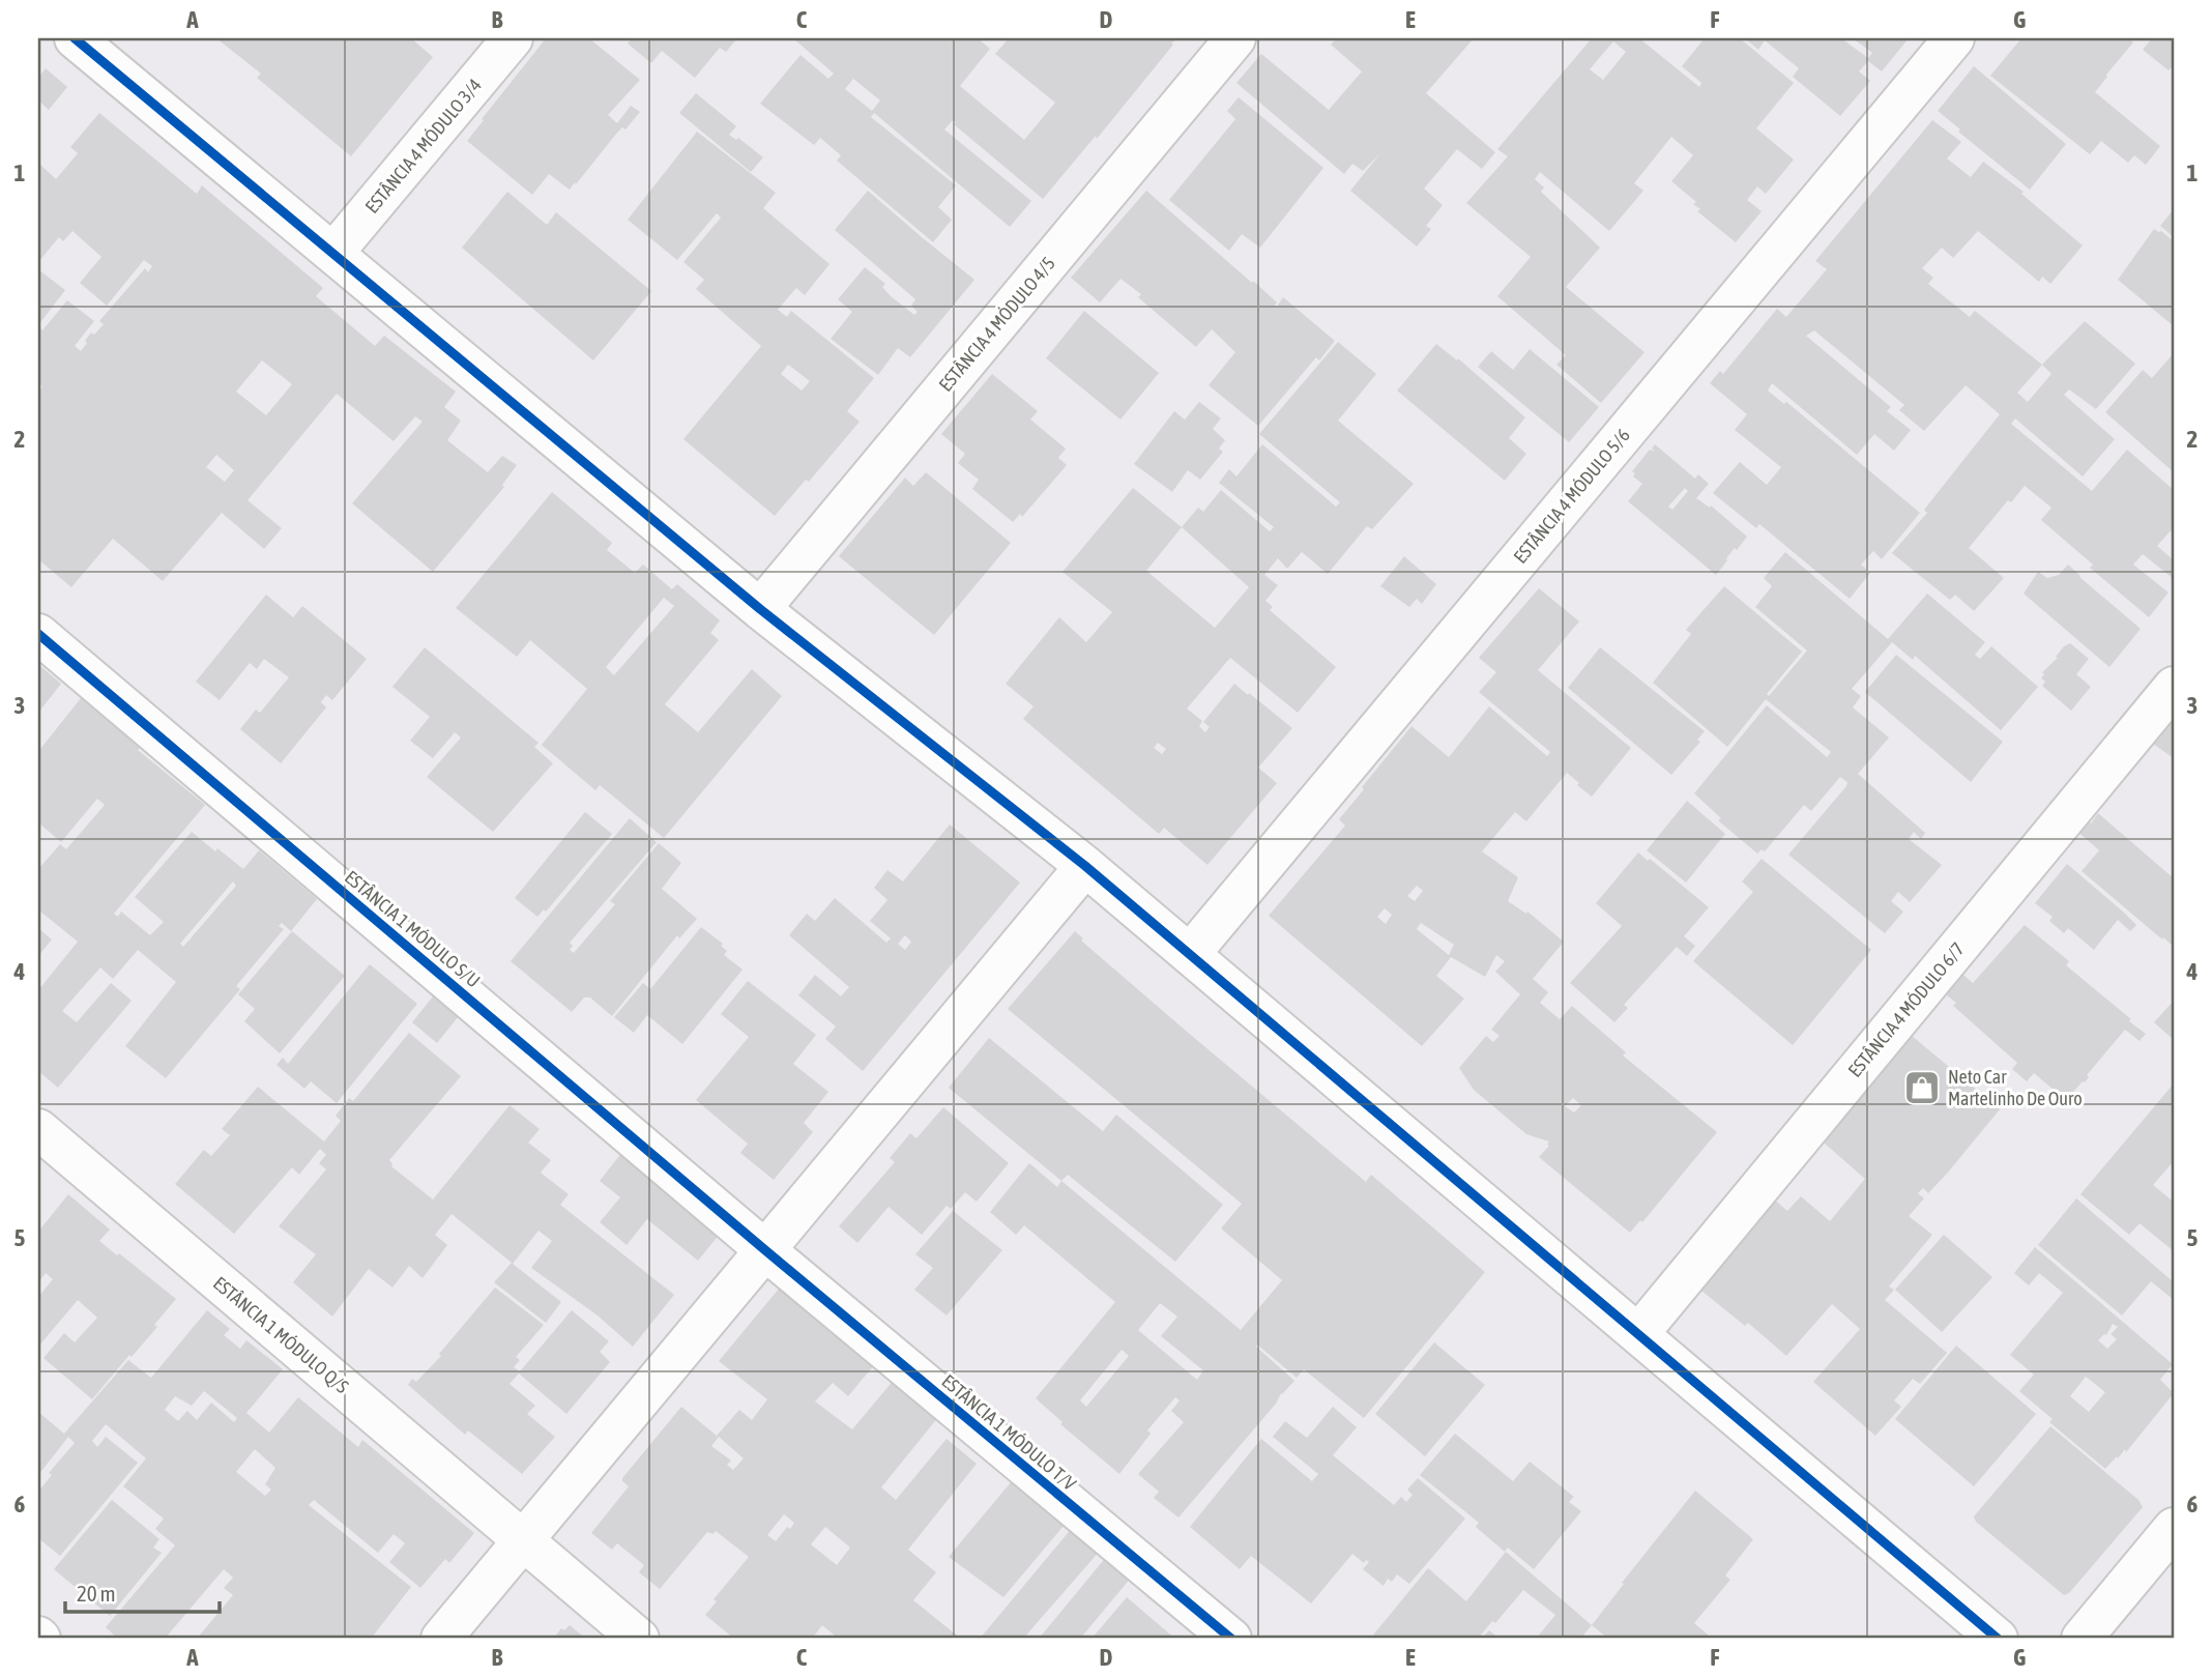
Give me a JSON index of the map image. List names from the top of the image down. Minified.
{"streets":{"street":["ESTÂNCIA 4 MÓDULO 3/4","ESTÂNCIA 4 MÓDULO 4/5","ESTÂNCIA 4 MÓDULO 5/6","ESTÂNCIA 1 MÓDULO S/U","ESTÂNCIA 4 MÓDULO 6/7","ESTÂNCIA 1 MÓDULO Q/S","ESTÂNCIA 1 MÓDULO T/V"]},"crossings":[["ESTÂNCIA 1 MÓDULO S/U","ESTÂNCIA 1 MÓDULO T/V"]],"places":{"shop":["Neto Car Martelinho De Ouro"]},"scale_bar":"20 m","grid":{"columns":["A","B","C","D","E","F","G"],"rows":["1","2","3","4","5","6"]}}
